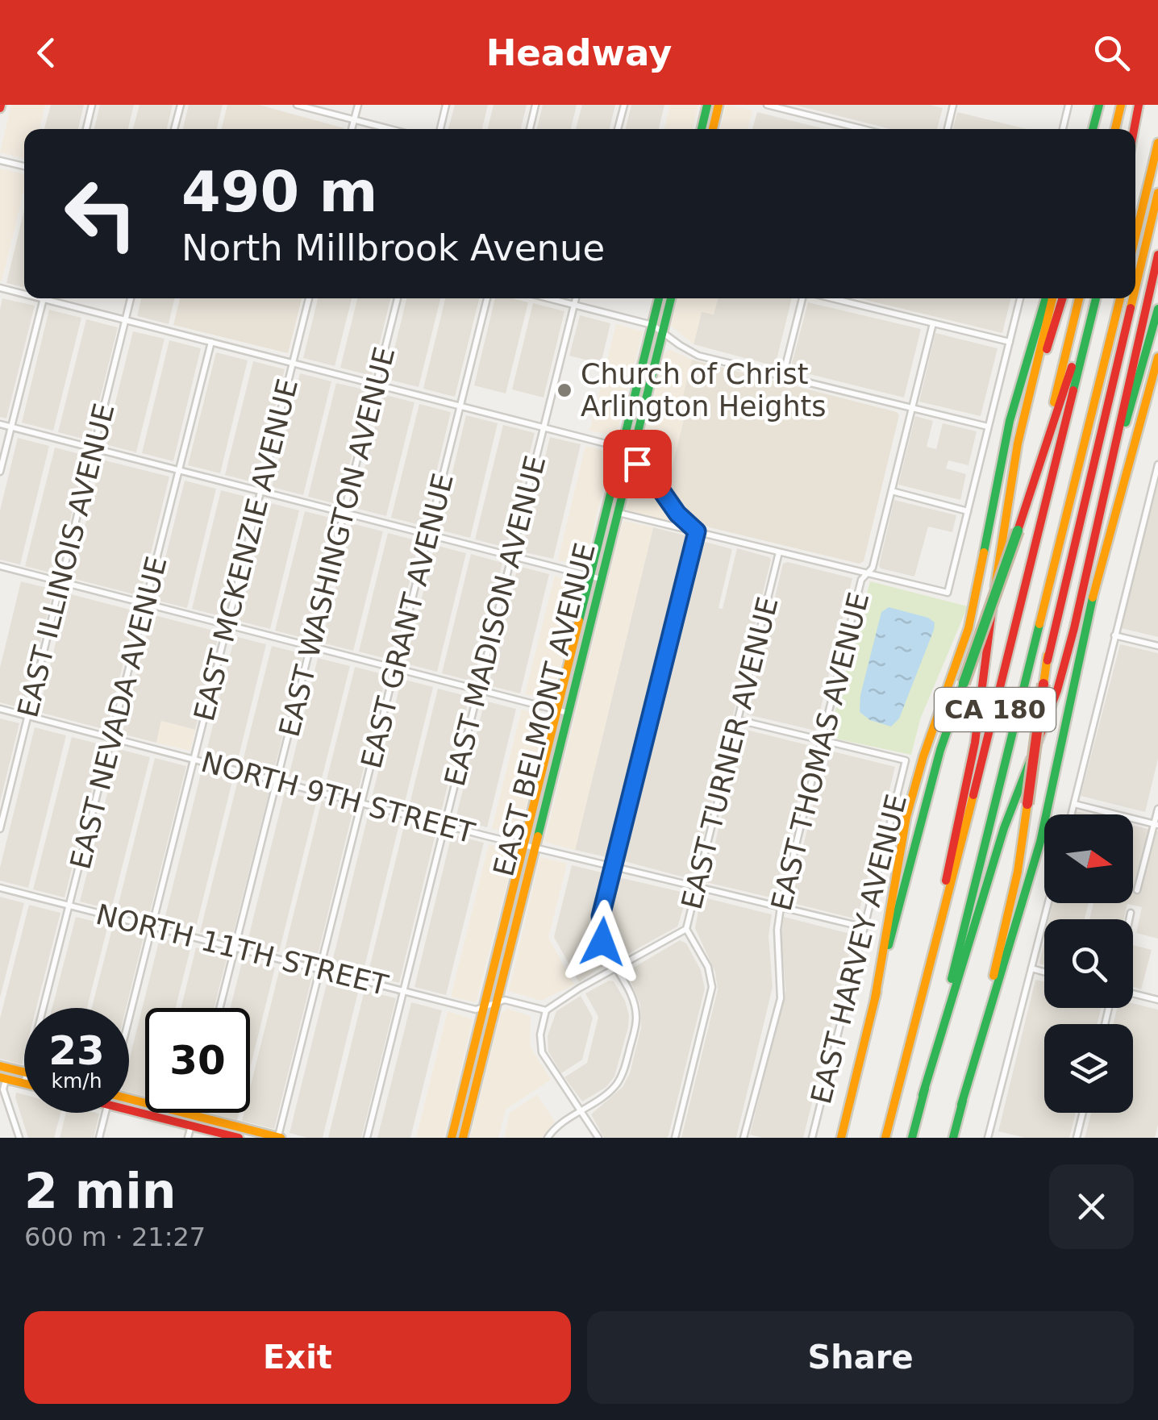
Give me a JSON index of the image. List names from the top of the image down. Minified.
{"streets":{"main road":["EAST BELMONT AVENUE","CA 180"],"street":["EAST WASHINGTON AVENUE","EAST MCKENZIE AVENUE","EAST ILLINOIS AVENUE","EAST GRANT AVENUE","EAST MADISON AVENUE","EAST NEVADA AVENUE","EAST THOMAS AVENUE","EAST TURNER AVENUE","NORTH 9TH STREET","EAST HARVEY AVENUE","NORTH 11TH STREET"]},"crossings":[["EAST WASHINGTON AVENUE","NORTH 9TH STREET"],["EAST WASHINGTON AVENUE","NORTH 11TH STREET"],["EAST MCKENZIE AVENUE","NORTH 9TH STREET"],["EAST MCKENZIE AVENUE","NORTH 11TH STREET"],["EAST ILLINOIS AVENUE","NORTH 9TH STREET"],["EAST GRANT AVENUE","NORTH 9TH STREET"],["EAST GRANT AVENUE","NORTH 11TH STREET"],["EAST MADISON AVENUE","NORTH 9TH STREET"],["EAST MADISON AVENUE","NORTH 11TH STREET"],["EAST BELMONT AVENUE","NORTH 9TH STREET"],["EAST BELMONT AVENUE","NORTH 11TH STREET"],["EAST NEVADA AVENUE","NORTH 9TH STREET"],["EAST NEVADA AVENUE","NORTH 11TH STREET"],["EAST THOMAS AVENUE","NORTH 9TH STREET"],["EAST THOMAS AVENUE","EAST HARVEY AVENUE"],["EAST TURNER AVENUE","NORTH 9TH STREET"],["NORTH 9TH STREET","EAST HARVEY AVENUE"]],"places":["Church of Christ Arlington Heights"],"north":"right","page":{"header":"Headway","turn":["490 m","North Millbrook Avenue"],"speed":"23 km/h","limit":"30","heading":["2 min","600 m · 21:27"],"buttons":["Exit","Share"]}}
